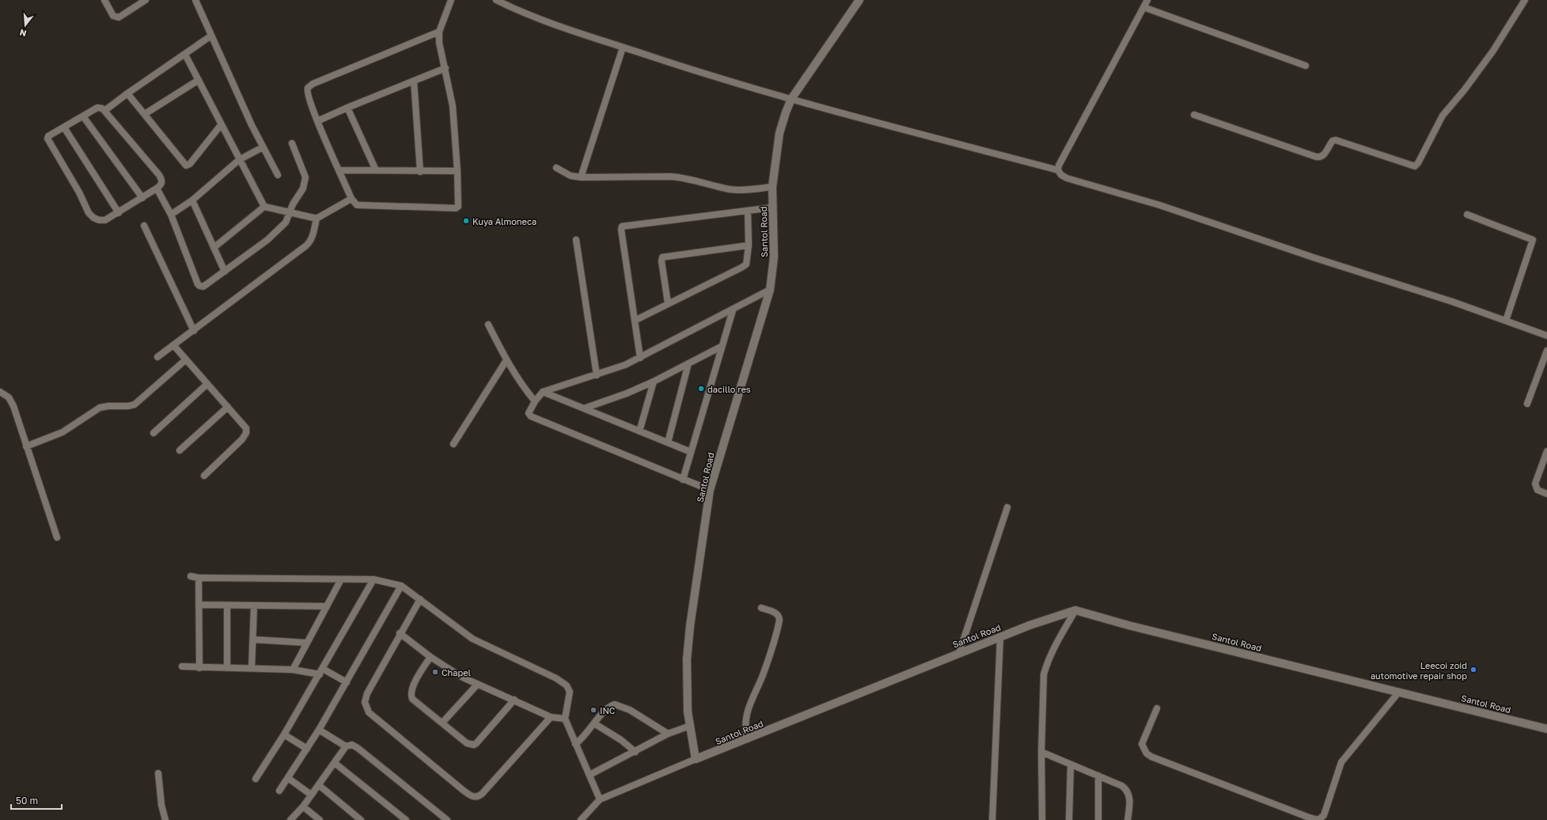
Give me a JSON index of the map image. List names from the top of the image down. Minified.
{"streets":{"street":["Santol Road"]},"places":["Kuya Almoneca","dacillo res","Leecoi zoid automotive repair shop","Chapel","INC"],"scale_bar":"50 m","north":"bottom"}
